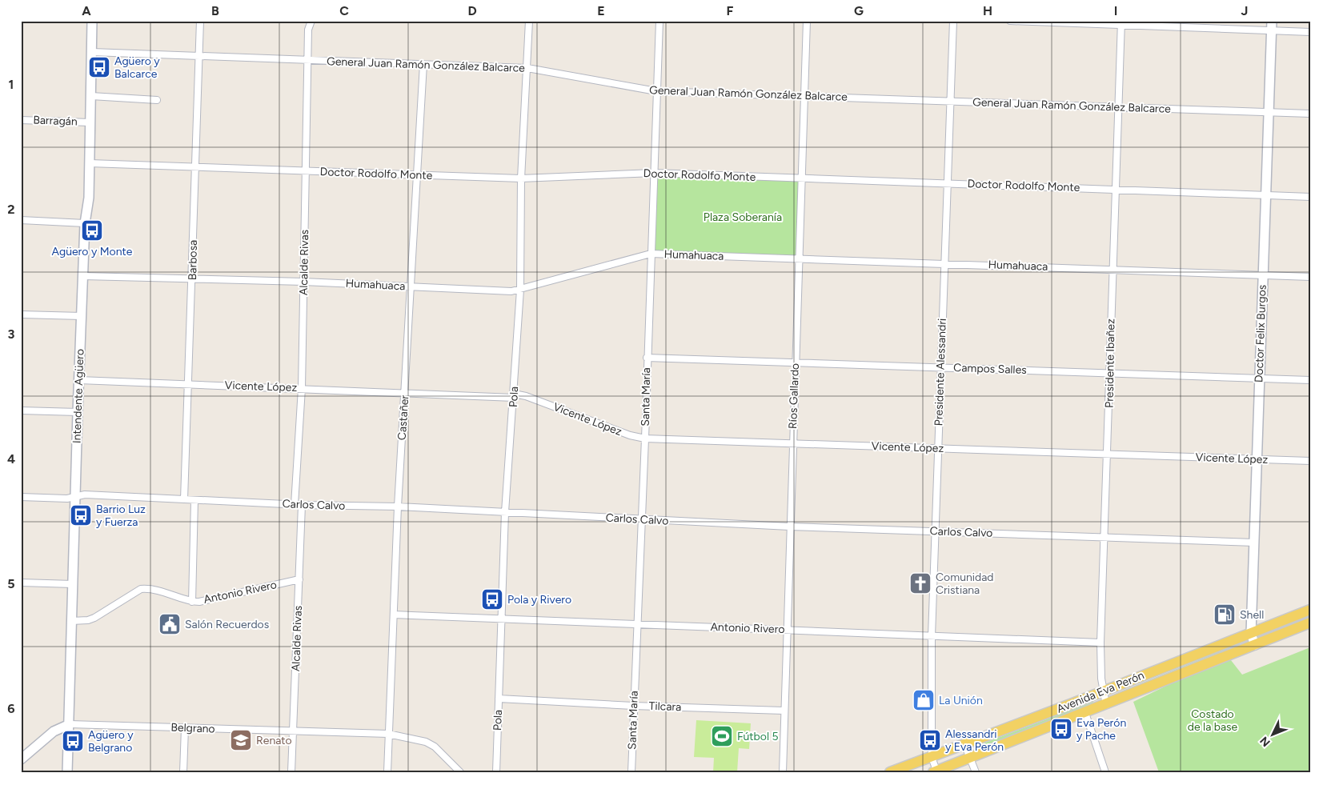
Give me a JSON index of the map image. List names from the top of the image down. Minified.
{"streets":{"main road":["Avenida Eva Perón"],"street":["General Juan Ramón González Balcarce","Barragán","Doctor Rodolfo Monte","Humahuaca","Barbosa","Alcalde Rivas","Doctor Felix Burgos","Presidente Ibañez","Campos Salles","Presidente Alessandri","Vicente López","Intendente Agüero","Ríos Gallardo","Pola","Santa María","Castañer","Carlos Calvo","Antonio Rivero","Tilcara","Belgrano"]},"crossings":[["General Juan Ramón González Balcarce","Barbosa"],["General Juan Ramón González Balcarce","Alcalde Rivas"],["General Juan Ramón González Balcarce","Doctor Felix Burgos"],["General Juan Ramón González Balcarce","Presidente Ibañez"],["General Juan Ramón González Balcarce","Presidente Alessandri"],["General Juan Ramón González Balcarce","Intendente Agüero"],["General Juan Ramón González Balcarce","Ríos Gallardo"],["General Juan Ramón González Balcarce","Pola"],["General Juan Ramón González Balcarce","Santa María"],["General Juan Ramón González Balcarce","Castañer"],["Barragán","Intendente Agüero"],["Doctor Rodolfo Monte","Barbosa"],["Doctor Rodolfo Monte","Alcalde Rivas"],["Doctor Rodolfo Monte","Doctor Felix Burgos"],["Doctor Rodolfo Monte","Presidente Ibañez"],["Doctor Rodolfo Monte","Presidente Alessandri"],["Doctor Rodolfo Monte","Intendente Agüero"],["Doctor Rodolfo Monte","Ríos Gallardo"],["Doctor Rodolfo Monte","Pola"],["Doctor Rodolfo Monte","Santa María"],["Doctor Rodolfo Monte","Castañer"],["Humahuaca","Barbosa"],["Humahuaca","Alcalde Rivas"],["Humahuaca","Doctor Felix Burgos"],["Humahuaca","Presidente Ibañez"],["Humahuaca","Presidente Alessandri"],["Humahuaca","Intendente Agüero"],["Humahuaca","Ríos Gallardo"],["Humahuaca","Pola"],["Humahuaca","Santa María"],["Humahuaca","Castañer"],["Barbosa","Vicente López"],["Barbosa","Carlos Calvo"],["Alcalde Rivas","Vicente López"],["Alcalde Rivas","Carlos Calvo"],["Alcalde Rivas","Antonio Rivero"],["Alcalde Rivas","Belgrano"],["Doctor Felix Burgos","Campos Salles"],["Doctor Felix Burgos","Vicente López"],["Doctor Felix Burgos","Carlos Calvo"],["Doctor Felix Burgos","Avenida Eva Perón"],["Presidente Ibañez","Campos Salles"],["Presidente Ibañez","Vicente López"],["Presidente Ibañez","Carlos Calvo"],["Presidente Ibañez","Antonio Rivero"],["Presidente Ibañez","Avenida Eva Perón"],["Campos Salles","Presidente Alessandri"],["Campos Salles","Ríos Gallardo"],["Campos Salles","Santa María"],["Presidente Alessandri","Vicente López"],["Presidente Alessandri","Carlos Calvo"],["Presidente Alessandri","Antonio Rivero"],["Presidente Alessandri","Avenida Eva Perón"],["Vicente López","Intendente Agüero"],["Vicente López","Ríos Gallardo"],["Vicente López","Pola"],["Vicente López","Santa María"],["Vicente López","Castañer"],["Intendente Agüero","Carlos Calvo"],["Intendente Agüero","Antonio Rivero"],["Intendente Agüero","Belgrano"],["Ríos Gallardo","Carlos Calvo"],["Ríos Gallardo","Antonio Rivero"],["Ríos Gallardo","Tilcara"],["Pola","Carlos Calvo"],["Pola","Antonio Rivero"],["Pola","Tilcara"],["Santa María","Carlos Calvo"],["Santa María","Antonio Rivero"],["Santa María","Tilcara"],["Castañer","Carlos Calvo"],["Castañer","Antonio Rivero"],["Castañer","Belgrano"]],"parks":["Plaza Soberanía","Costado de la base"],"places":{"bus stop":["Agüero y Balcarce","Agüero y Monte","Barrio Luz y Fuerza","Pola y Rivero","Eva Perón y Pache","Alessandri y Eva Perón","Agüero y Belgrano"],"church":["Comunidad Cristiana"],"fuel station":["Shell"],"public building":["Salón Recuerdos"],"shop":["La Unión"],"sports":["Fútbol 5"],"school or university":["Renato"]},"north":"bottom left","grid":{"columns":["A","B","C","D","E","F","G","H","I","J"],"rows":["1","2","3","4","5","6"]}}
